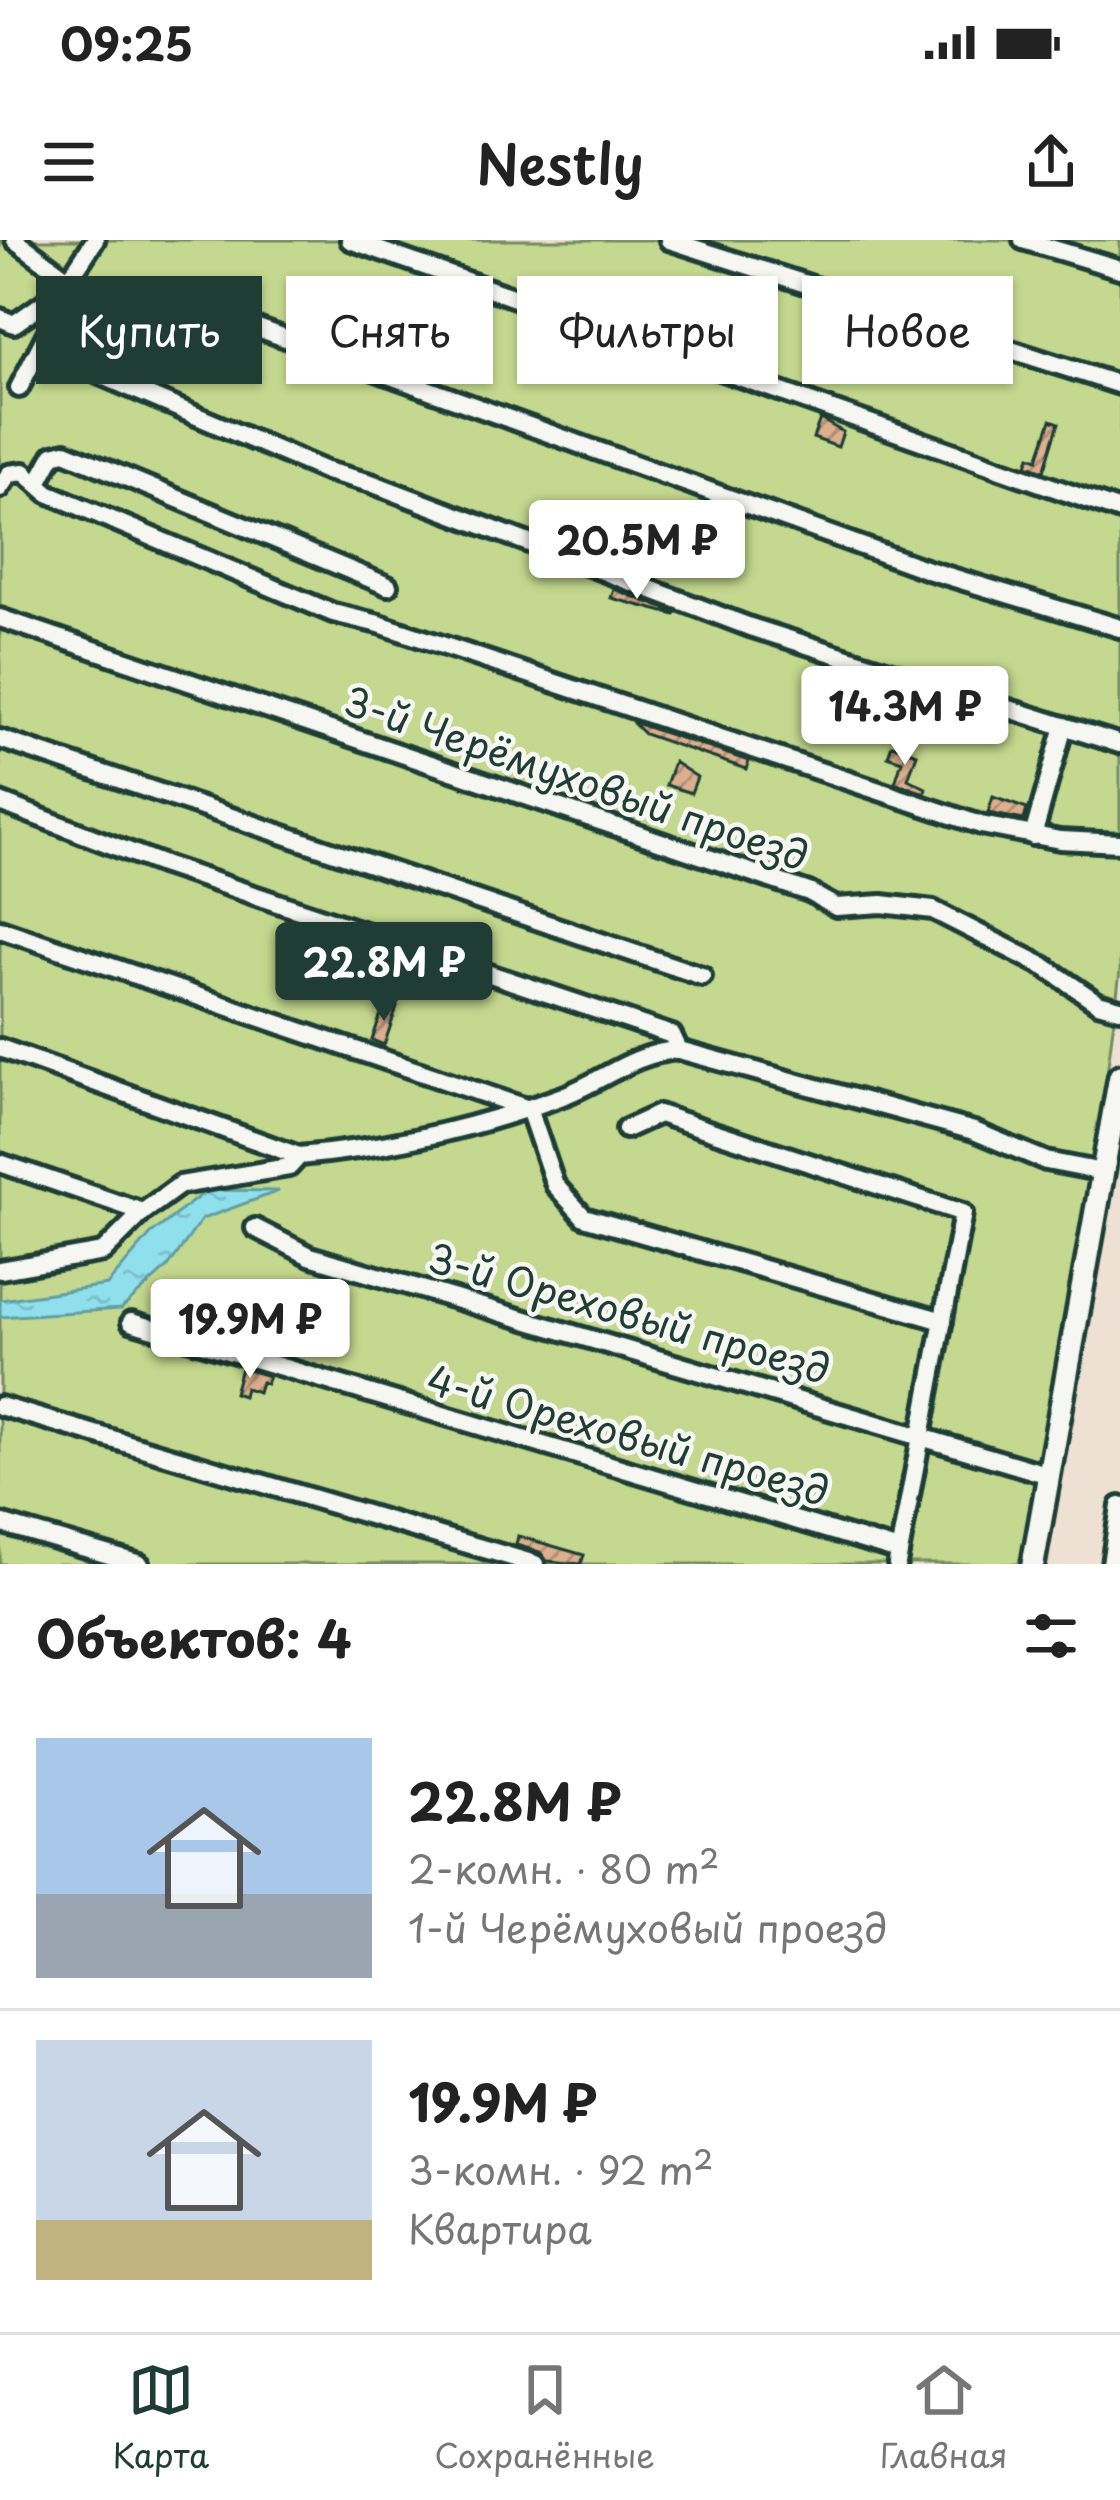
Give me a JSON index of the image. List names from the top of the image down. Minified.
{"streets":{"street":["3-й Черёмуховый проезд","3-й Ореховый проезд","4-й Ореховый проезд"]},"page":{"status":"09:25","header":"Nestly","chip":["Купить","Снять","Фильтры","Новое"],"price":["20.5M ₽","14.3M ₽","22.8M ₽","19.9M ₽"],"heading":"Объектов: 4","list":[{"name":"22.8M ₽","note":"2-комн. · 80 m² · 1-й Черёмуховый проезд"},{"name":"19.9M ₽","note":"3-комн. · 92 m² · Квартира"}],"tabs":["Карта","Сохранённые","Главная"]}}
